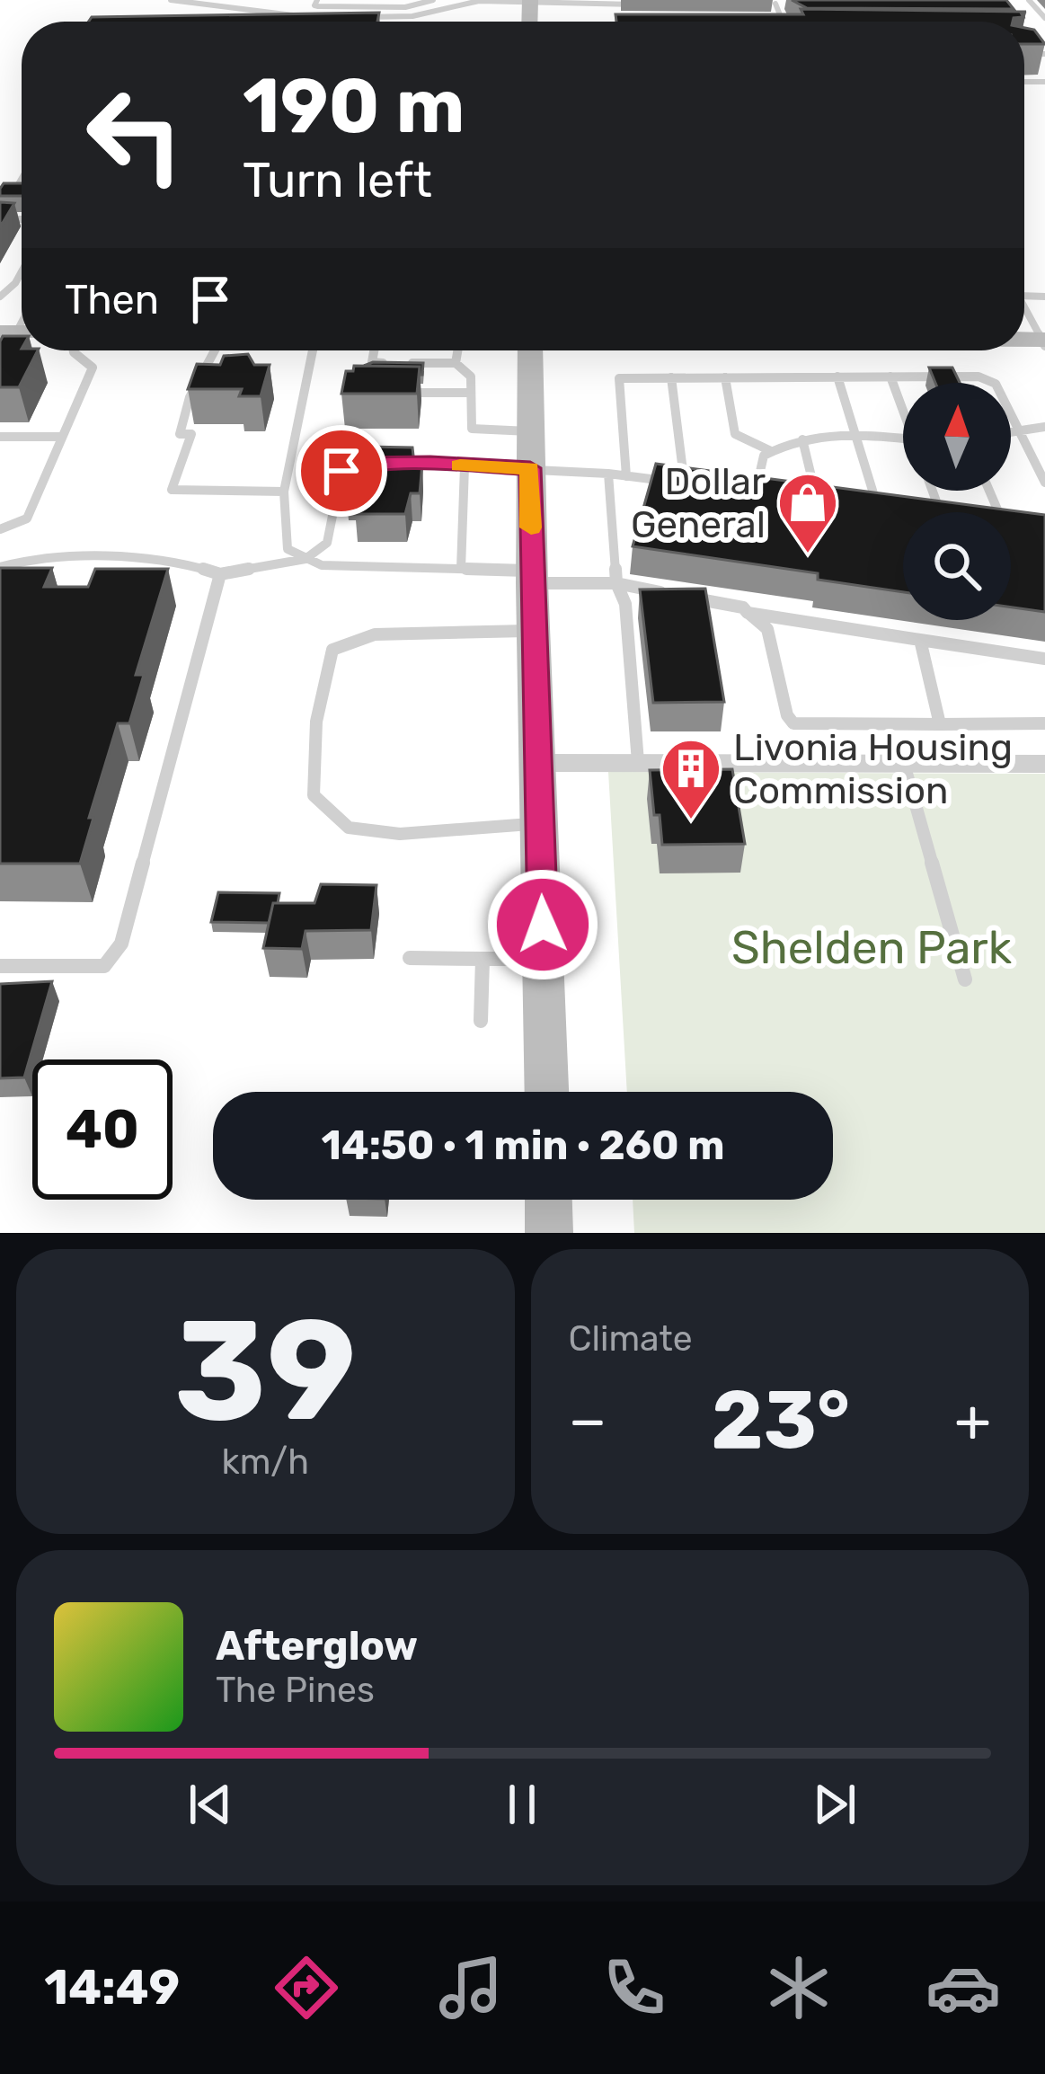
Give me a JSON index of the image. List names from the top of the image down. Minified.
{"parks":["Shelden Park"],"places":{"shop":["Dollar General"],"building":["Livonia Housing Commission"]},"north":"top","page":{"turn":["190 m","Turn left"],"then":"Then","limit":"40","trip":"14:50 · 1 min · 260 m","tile":[["39","km/h"],"Climate"],"heat":["−","23°","+"],"song":["Afterglow","The Pines"],"tabs":"14:49"}}
